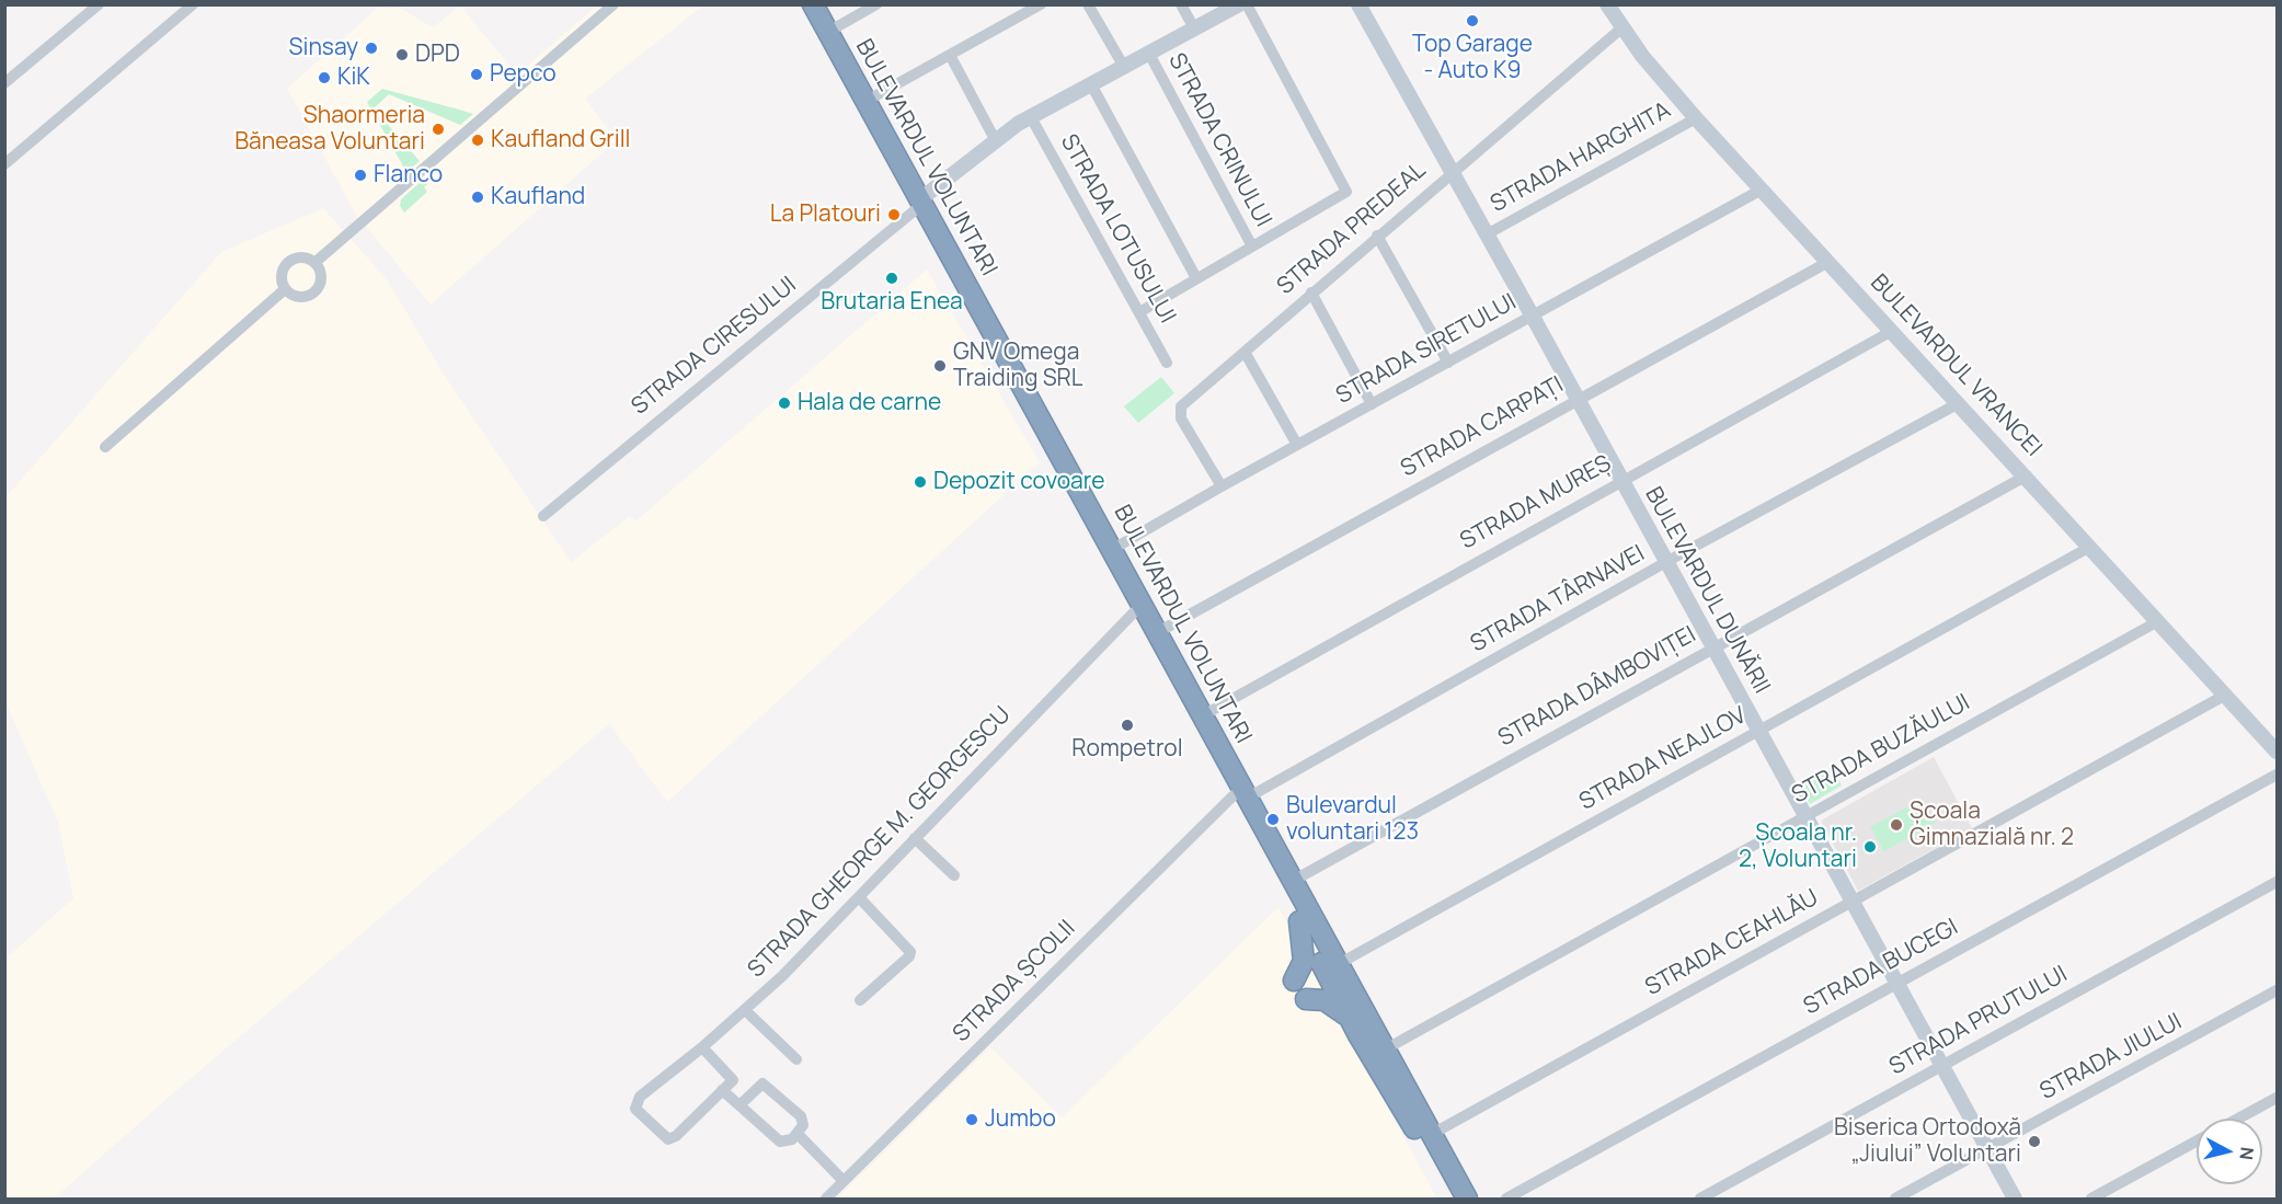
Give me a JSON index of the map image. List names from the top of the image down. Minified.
{"streets":{"highway":["BULEVARDUL VOLUNTARI"],"street":["STRADA CRINULUI","STRADA HARGHITA","STRADA LOTUSULUI","STRADA PREDEAL","STRADA CIRESULUI","STRADA SIRETULUI","BULEVARDUL VRANCEI","STRADA CARPAȚI","STRADA MUREȘ","BULEVARDUL DUNĂRII","STRADA TÂRNAVEI","STRADA DÂMBOVIȚEI","STRADA BUZĂULUI","STRADA NEAJLOV","STRADA GHEORGE M. GEORGESCU","STRADA CEAHLĂU","STRADA BUCEGI","STRADA ȘCOLII","STRADA PRUTULUI","STRADA JIULUI"]},"crossings":[["BULEVARDUL VOLUNTARI","STRADA CIRESULUI"],["BULEVARDUL VOLUNTARI","STRADA SIRETULUI"],["BULEVARDUL VOLUNTARI","STRADA CARPAȚI"],["BULEVARDUL VOLUNTARI","STRADA MUREȘ"],["BULEVARDUL VOLUNTARI","STRADA TÂRNAVEI"],["BULEVARDUL VOLUNTARI","STRADA DÂMBOVIȚEI"],["BULEVARDUL VOLUNTARI","STRADA BUZĂULUI"],["BULEVARDUL VOLUNTARI","STRADA NEAJLOV"],["BULEVARDUL VOLUNTARI","STRADA GHEORGE M. GEORGESCU"],["BULEVARDUL VOLUNTARI","STRADA CEAHLĂU"],["BULEVARDUL VOLUNTARI","STRADA ȘCOLII"],["STRADA HARGHITA","BULEVARDUL VRANCEI"],["STRADA HARGHITA","BULEVARDUL DUNĂRII"],["STRADA PREDEAL","STRADA SIRETULUI"],["STRADA PREDEAL","BULEVARDUL VRANCEI"],["STRADA PREDEAL","BULEVARDUL DUNĂRII"],["STRADA SIRETULUI","BULEVARDUL VRANCEI"],["STRADA SIRETULUI","BULEVARDUL DUNĂRII"],["BULEVARDUL VRANCEI","STRADA CARPAȚI"],["BULEVARDUL VRANCEI","STRADA MUREȘ"],["BULEVARDUL VRANCEI","STRADA TÂRNAVEI"],["BULEVARDUL VRANCEI","STRADA DÂMBOVIȚEI"],["BULEVARDUL VRANCEI","STRADA BUZĂULUI"],["BULEVARDUL VRANCEI","STRADA NEAJLOV"],["BULEVARDUL VRANCEI","STRADA CEAHLĂU"],["STRADA CARPAȚI","BULEVARDUL DUNĂRII"],["STRADA MUREȘ","BULEVARDUL DUNĂRII"],["BULEVARDUL DUNĂRII","STRADA TÂRNAVEI"],["BULEVARDUL DUNĂRII","STRADA DÂMBOVIȚEI"],["BULEVARDUL DUNĂRII","STRADA BUZĂULUI"],["BULEVARDUL DUNĂRII","STRADA NEAJLOV"],["BULEVARDUL DUNĂRII","STRADA CEAHLĂU"],["BULEVARDUL DUNĂRII","STRADA BUCEGI"],["BULEVARDUL DUNĂRII","STRADA PRUTULUI"],["BULEVARDUL DUNĂRII","STRADA JIULUI"],["STRADA TÂRNAVEI","STRADA ȘCOLII"]],"places":["Top Garage - Auto K9","Sinsay","DPD","Pepco","KiK","Shaormeria Băneasa Voluntari","Kaufland Grill","Flanco","Kaufland","La Platouri","Brutaria Enea","GNV Omega Traiding SRL","Hala de carne","Depozit covoare","Rompetrol","Bulevardul voluntari 123","Școala Gimnazială nr. 2","Școala nr. 2, Voluntari","Jumbo","Biserica Ortodoxă „Jiului” Voluntari"],"north":"right"}
